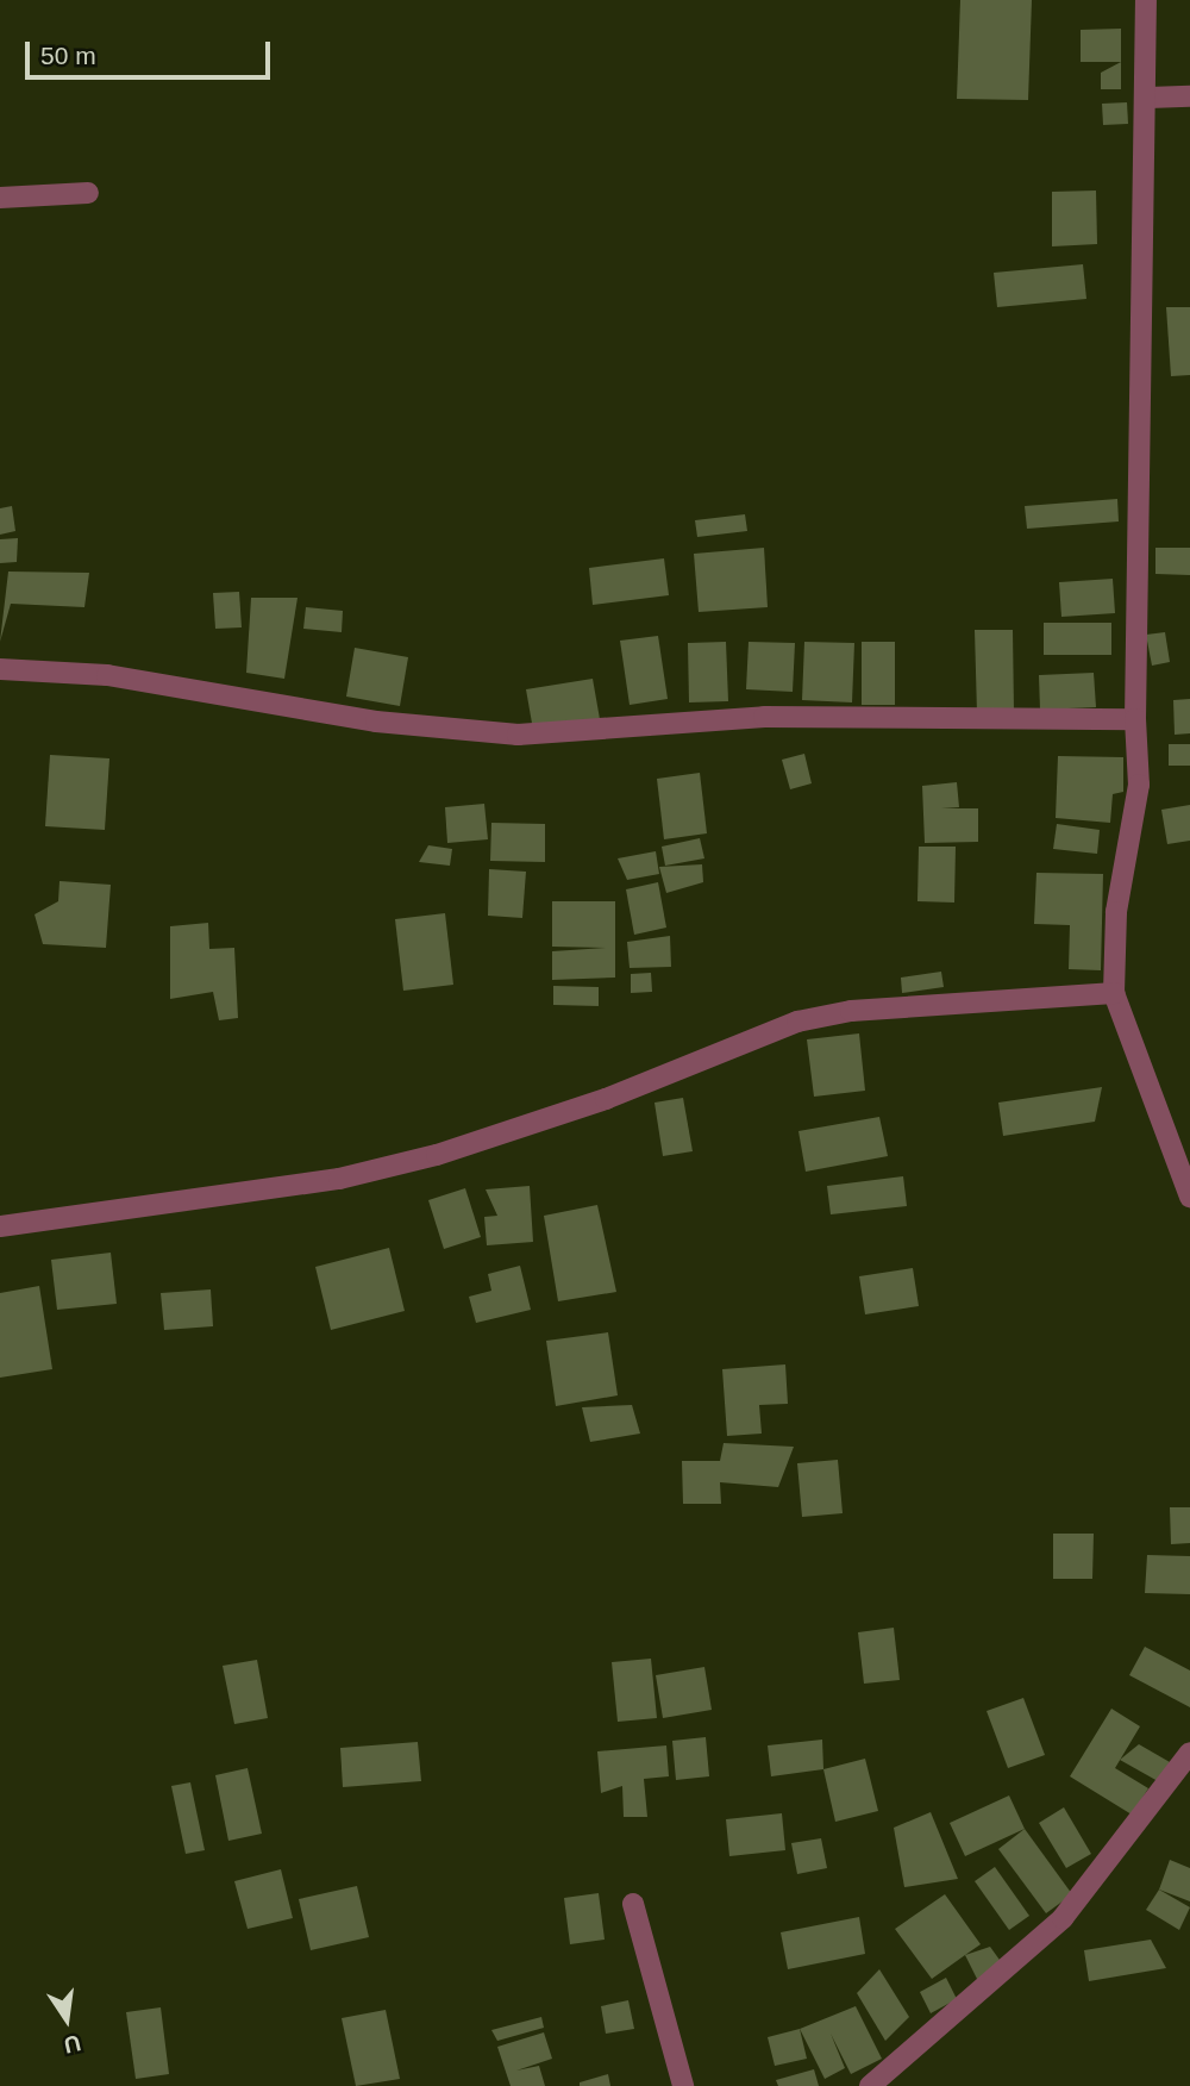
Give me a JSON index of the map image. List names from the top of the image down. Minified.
{"scale_bar":"50 m","north":"bottom"}
